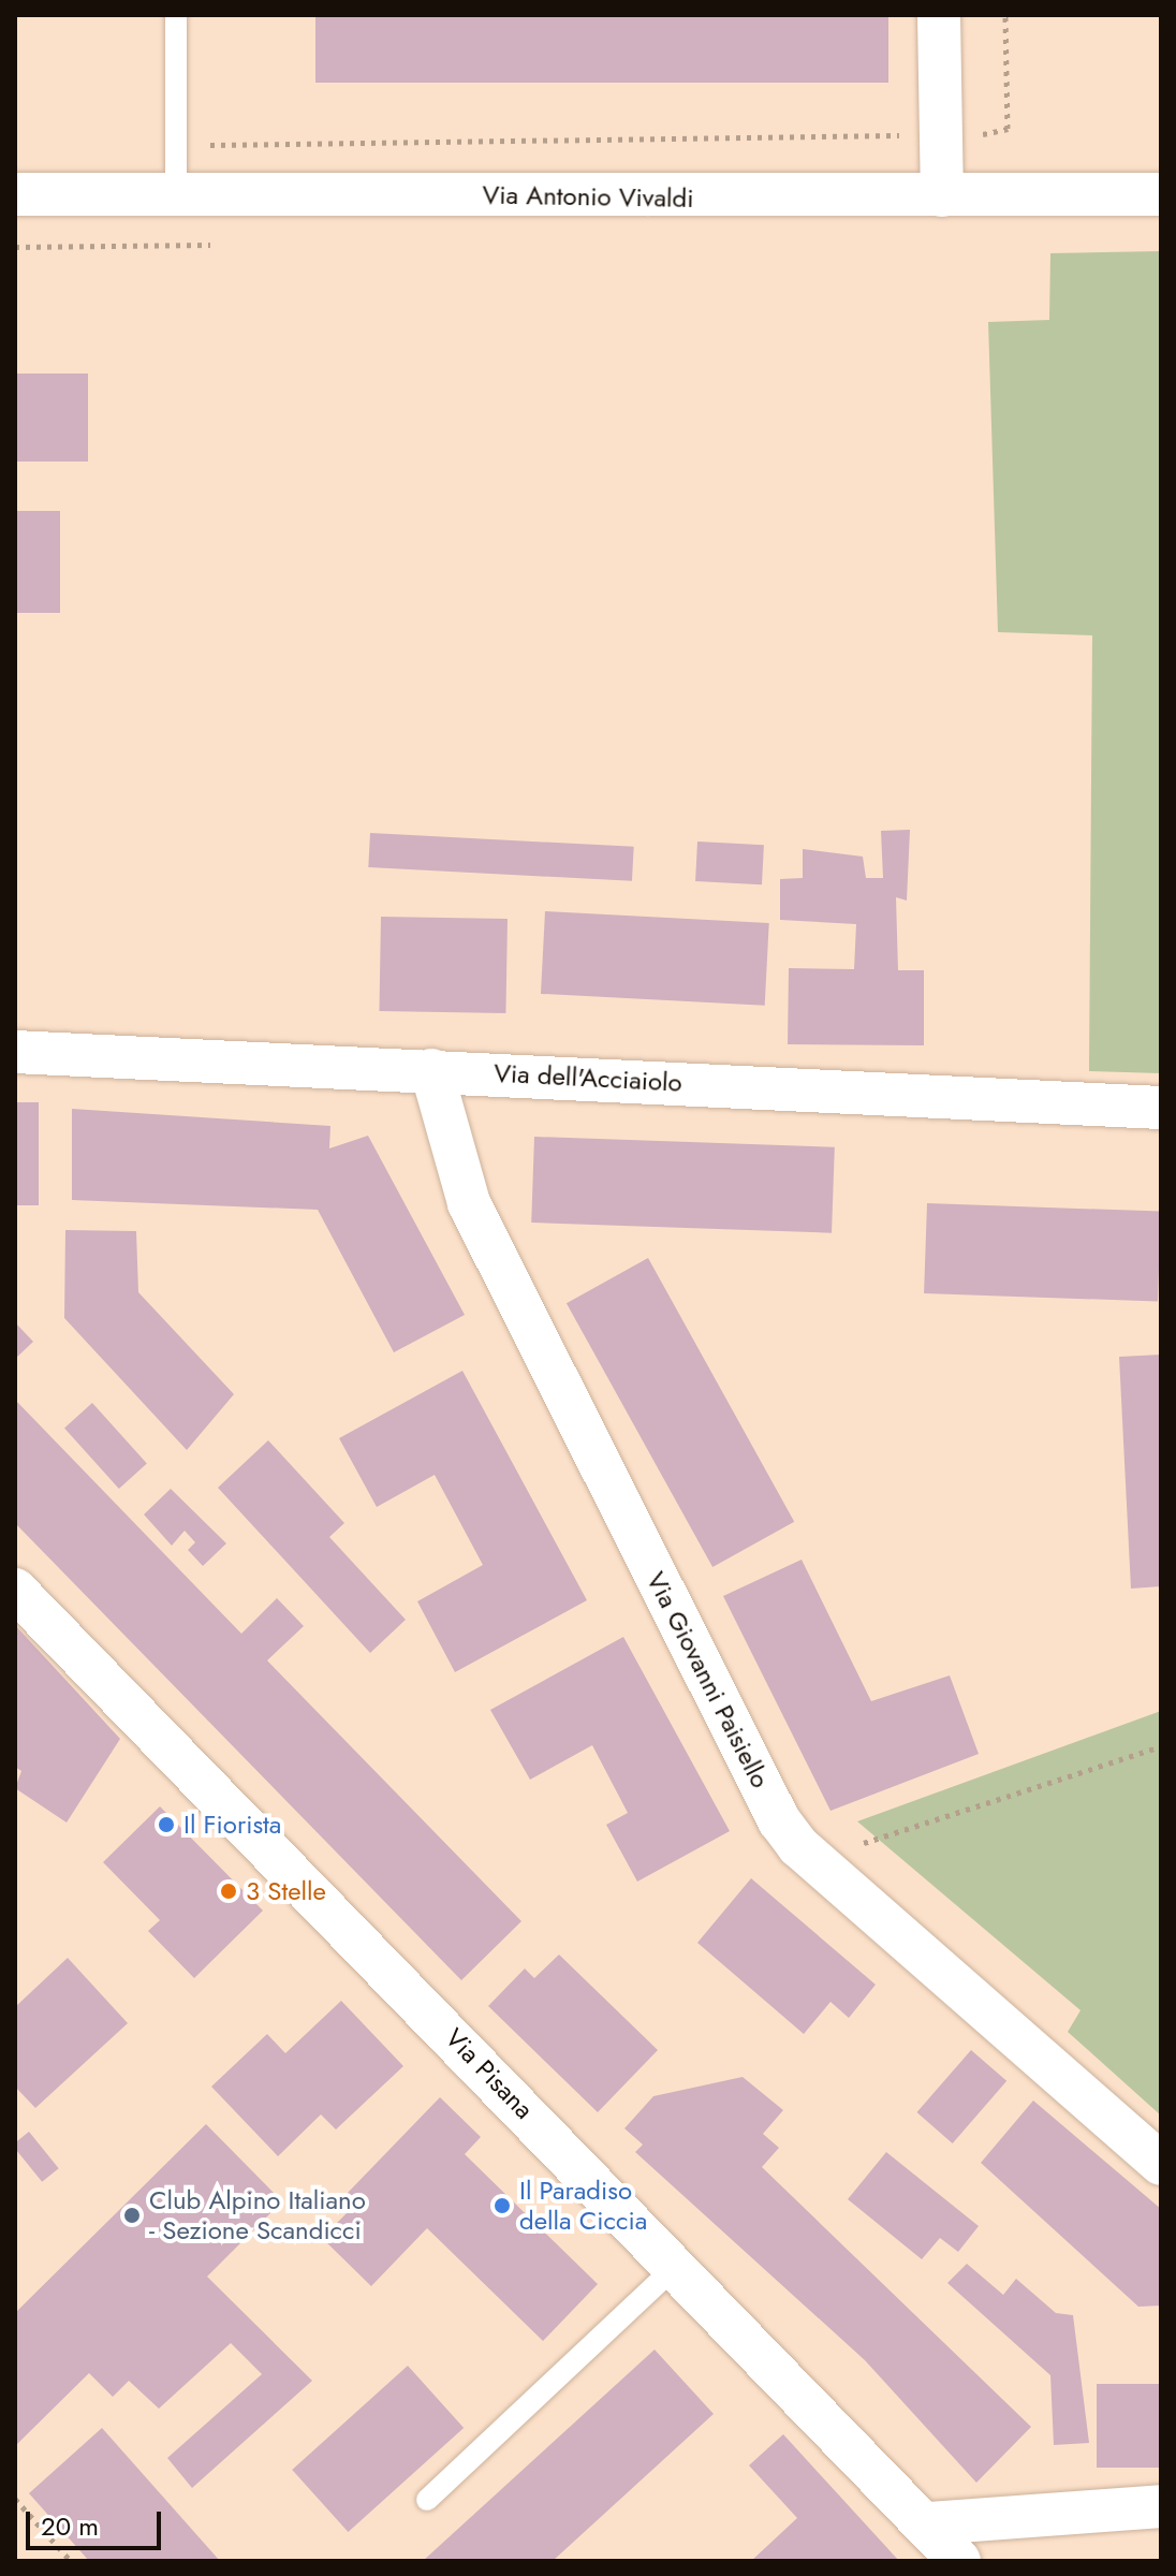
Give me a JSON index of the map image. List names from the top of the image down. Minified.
{"streets":{"street":["Via Antonio Vivaldi","Via dell'Acciaiolo","Via Giovanni Paisiello","Via Pisana"]},"crossings":[["Via dell'Acciaiolo","Via Giovanni Paisiello"]],"places":["Il Fiorista","3 Stelle","Il Paradiso della Ciccia","Club Alpino Italiano - Sezione Scandicci"],"scale_bar":"20 m"}
